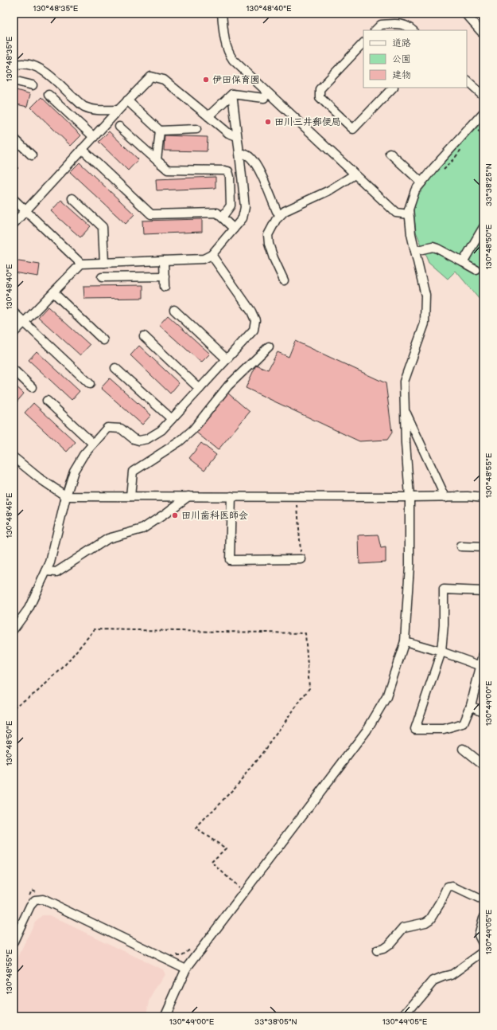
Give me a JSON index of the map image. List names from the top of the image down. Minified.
{"places":["伊田保育園","田川三井郵便局","田川歯科医師会"],"legend":["道路","公園","建物"],"coordinates":["130°48'35\"E","130°48'40\"E","33°38'25\"N","130°48'50\"E","130°48'55\"E","130°48'45\"E","130°49'00\"E","130°49'05\"E","33°38'05\"N"]}
